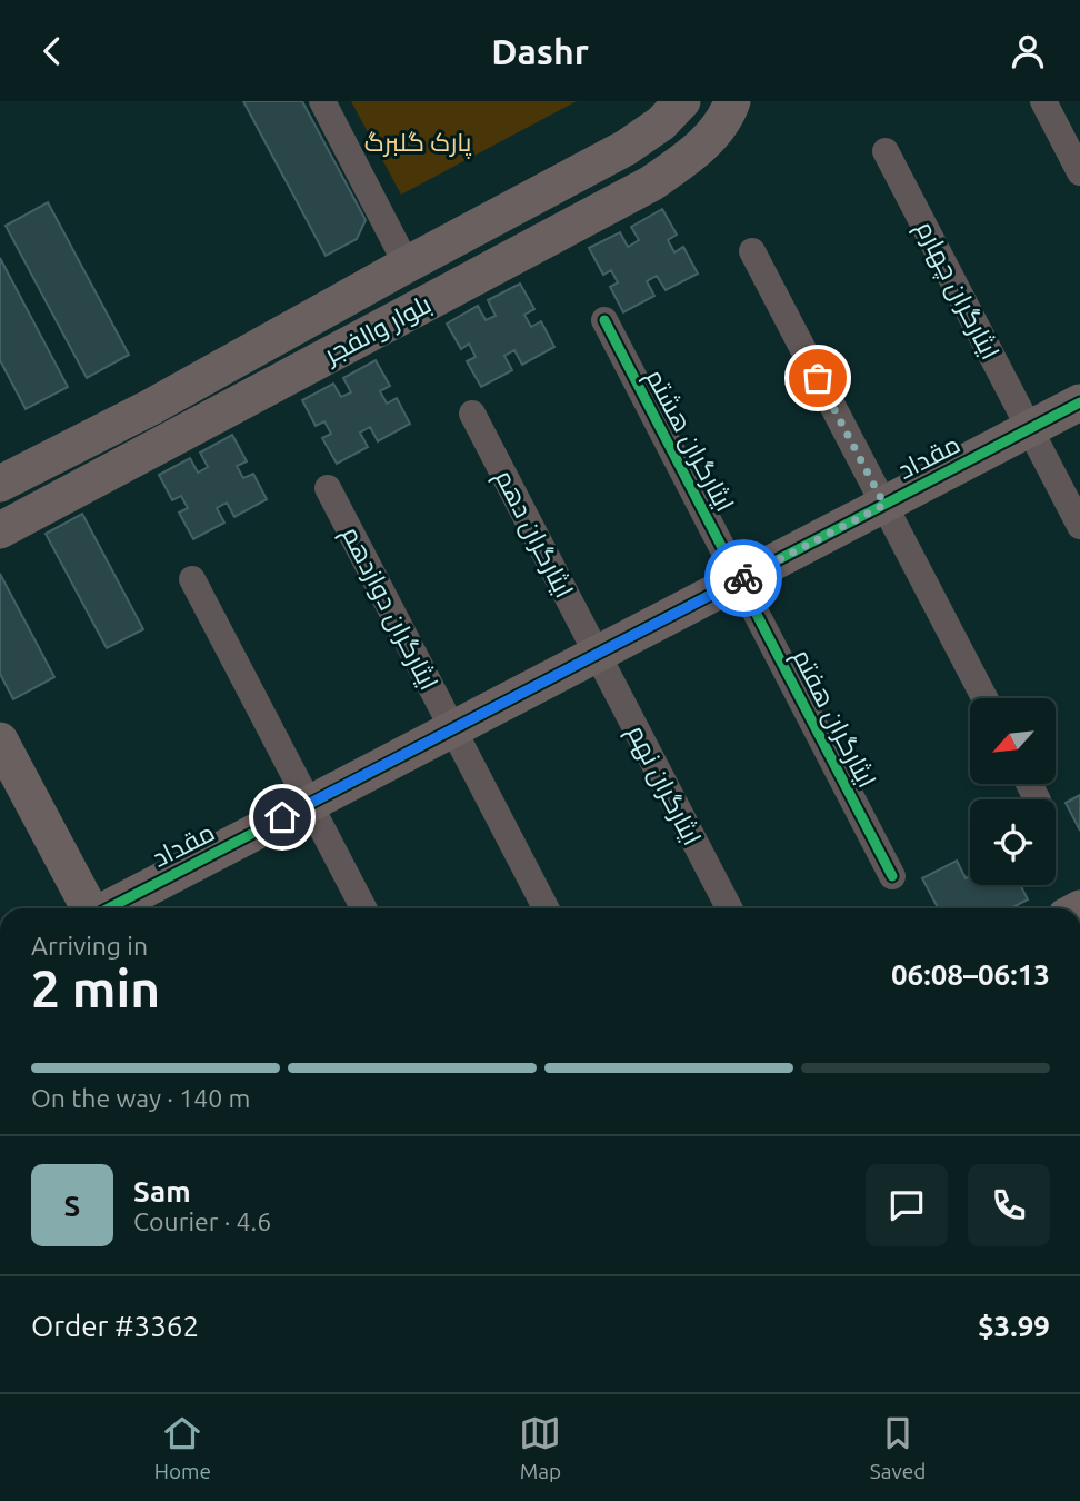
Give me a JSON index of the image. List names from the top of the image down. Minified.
{"streets":{"main road":["بلوار والفجر","مقداد"],"street":["ایثارگران چهارم","ایثارگران هشتم","ایثارگران دهم","ایثارگران دوازدهم","ایثارگران هفتم","ایثارگران نهم"]},"crossings":[["ایثارگران چهارم","مقداد"],["ایثارگران هشتم","مقداد"],["ایثارگران هشتم","ایثارگران هفتم"],["مقداد","ایثارگران دهم"],["مقداد","ایثارگران دوازدهم"],["مقداد","ایثارگران هفتم"],["مقداد","ایثارگران نهم"],["ایثارگران دهم","ایثارگران نهم"]],"parks":["پارک گلبرگ"],"north":"bottom left","page":{"header":"Dashr","heading":["2 min","Arriving in","06:08–06:13"],"panel":["Sam","Courier · 4.6","Order #3362","$3.99"],"bar":"On the way · 140 m","round":"S","tabs":["Home","Map","Saved"]}}
